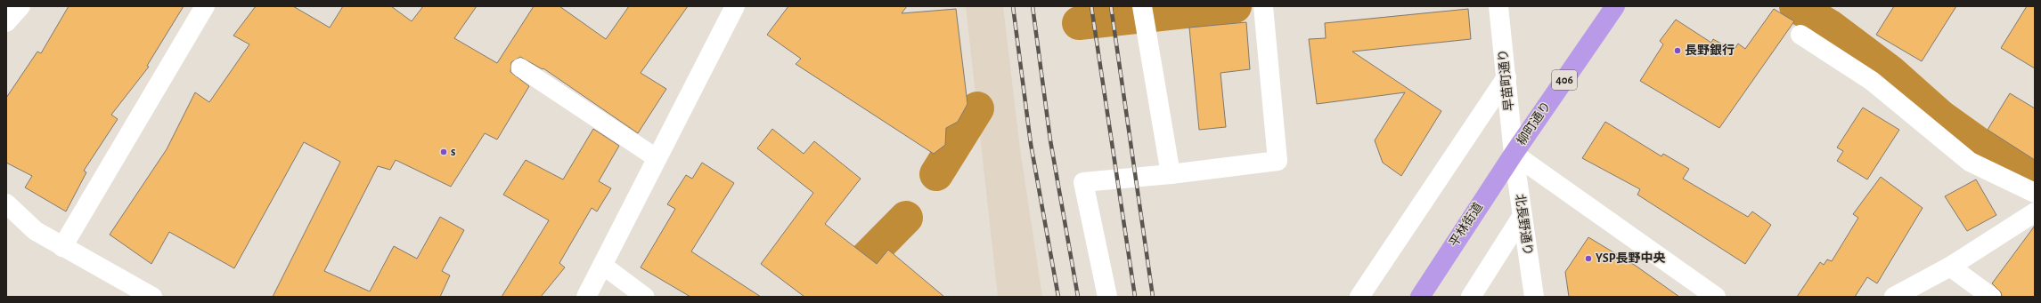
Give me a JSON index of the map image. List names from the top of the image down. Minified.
{"streets":{"highway":["406","柳町通り","平林街道"],"street":["早苗町通り","北長野通り"]},"crossings":[["早苗町通り","柳町通り"],["早苗町通り","平林街道"],["早苗町通り","北長野通り"],["柳町通り","平林街道"],["柳町通り","北長野通り"],["平林街道","北長野通り"]],"places":["長野銀行","s","YSP長野中央"]}
